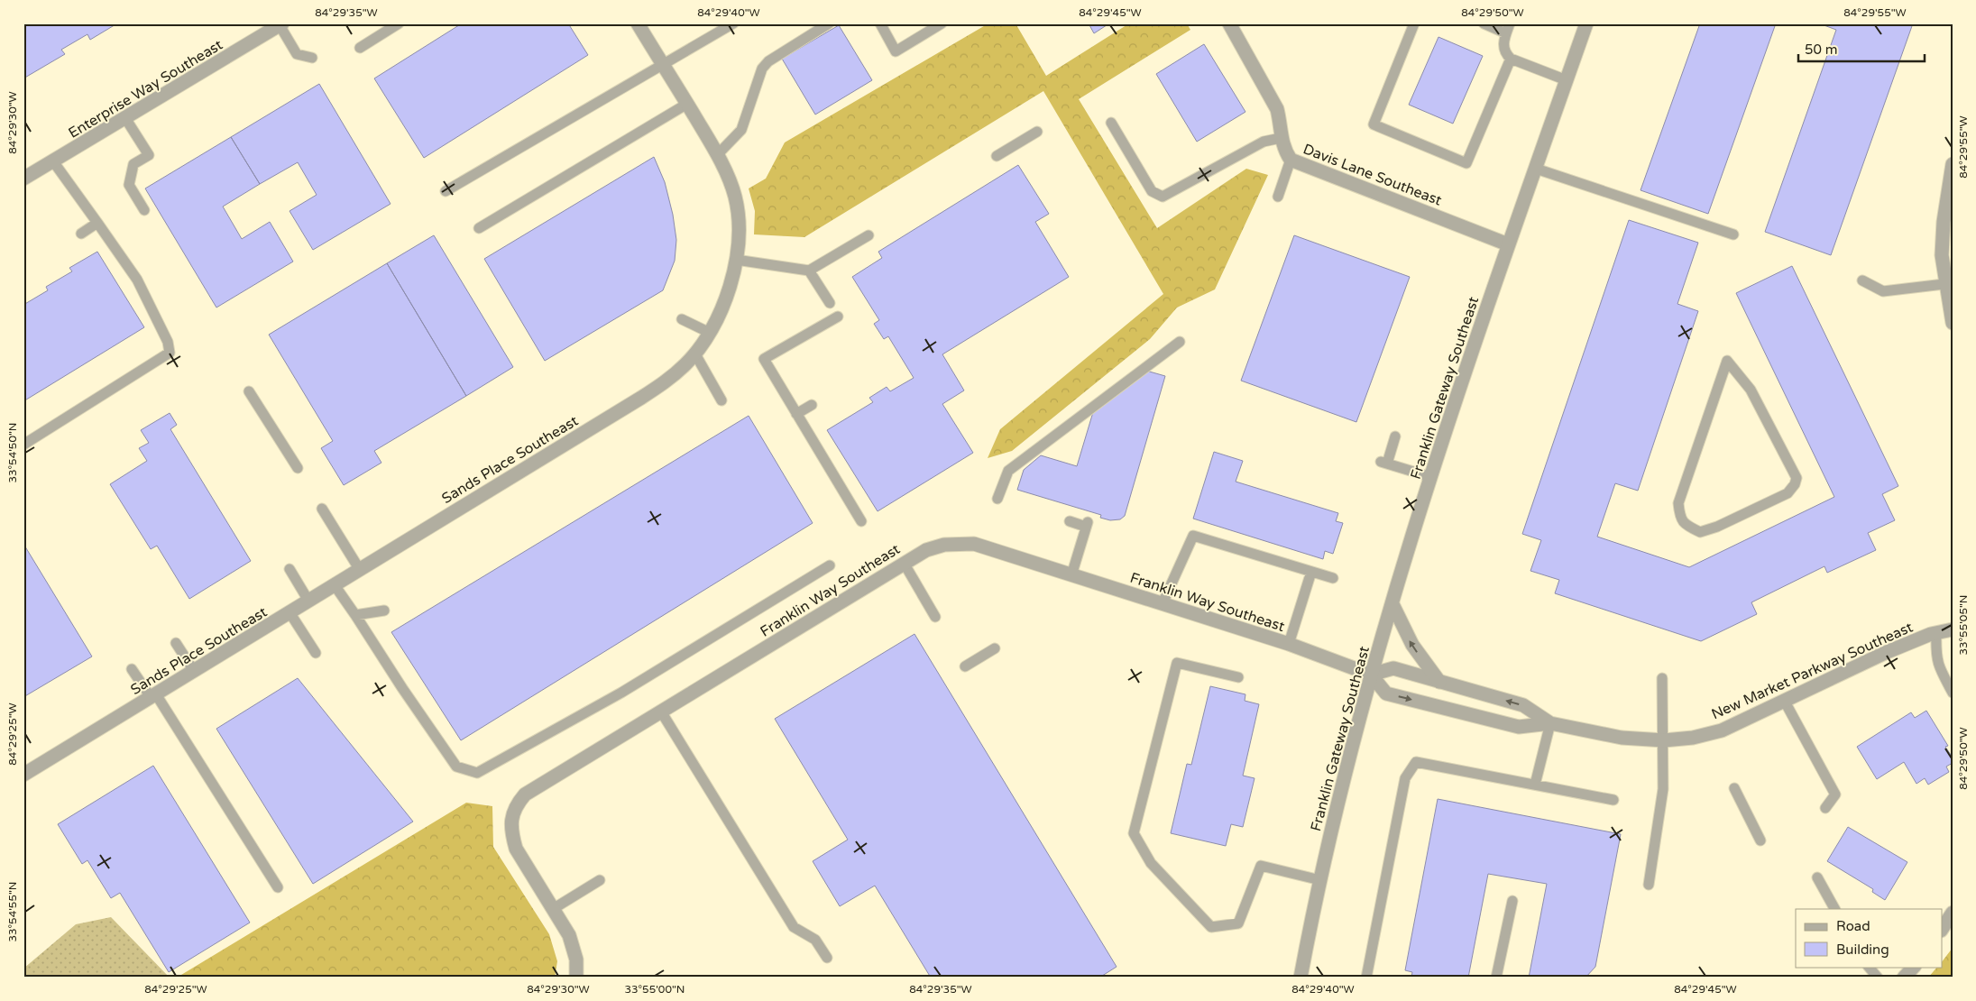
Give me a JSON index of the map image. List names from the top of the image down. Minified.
{"streets":{"street":["Enterprise Way Southeast","Davis Lane Southeast","Franklin Gateway Southeast","Sands Place Southeast","Franklin Way Southeast","New Market Parkway Southeast"]},"crossings":[["Davis Lane Southeast","Franklin Gateway Southeast"],["Franklin Gateway Southeast","Franklin Way Southeast"],["Franklin Gateway Southeast","New Market Parkway Southeast"],["Franklin Way Southeast","New Market Parkway Southeast"]],"legend":["Road","Building"],"scale_bar":"50 m","coordinates":["84°29'35\"W","84°29'40\"W","84°29'45\"W","84°29'50\"W","84°29'55\"W","84°29'30\"W","33°54'50\"N","33°55'05\"N","84°29'25\"W","33°54'55\"N","33°55'00\"N"]}
